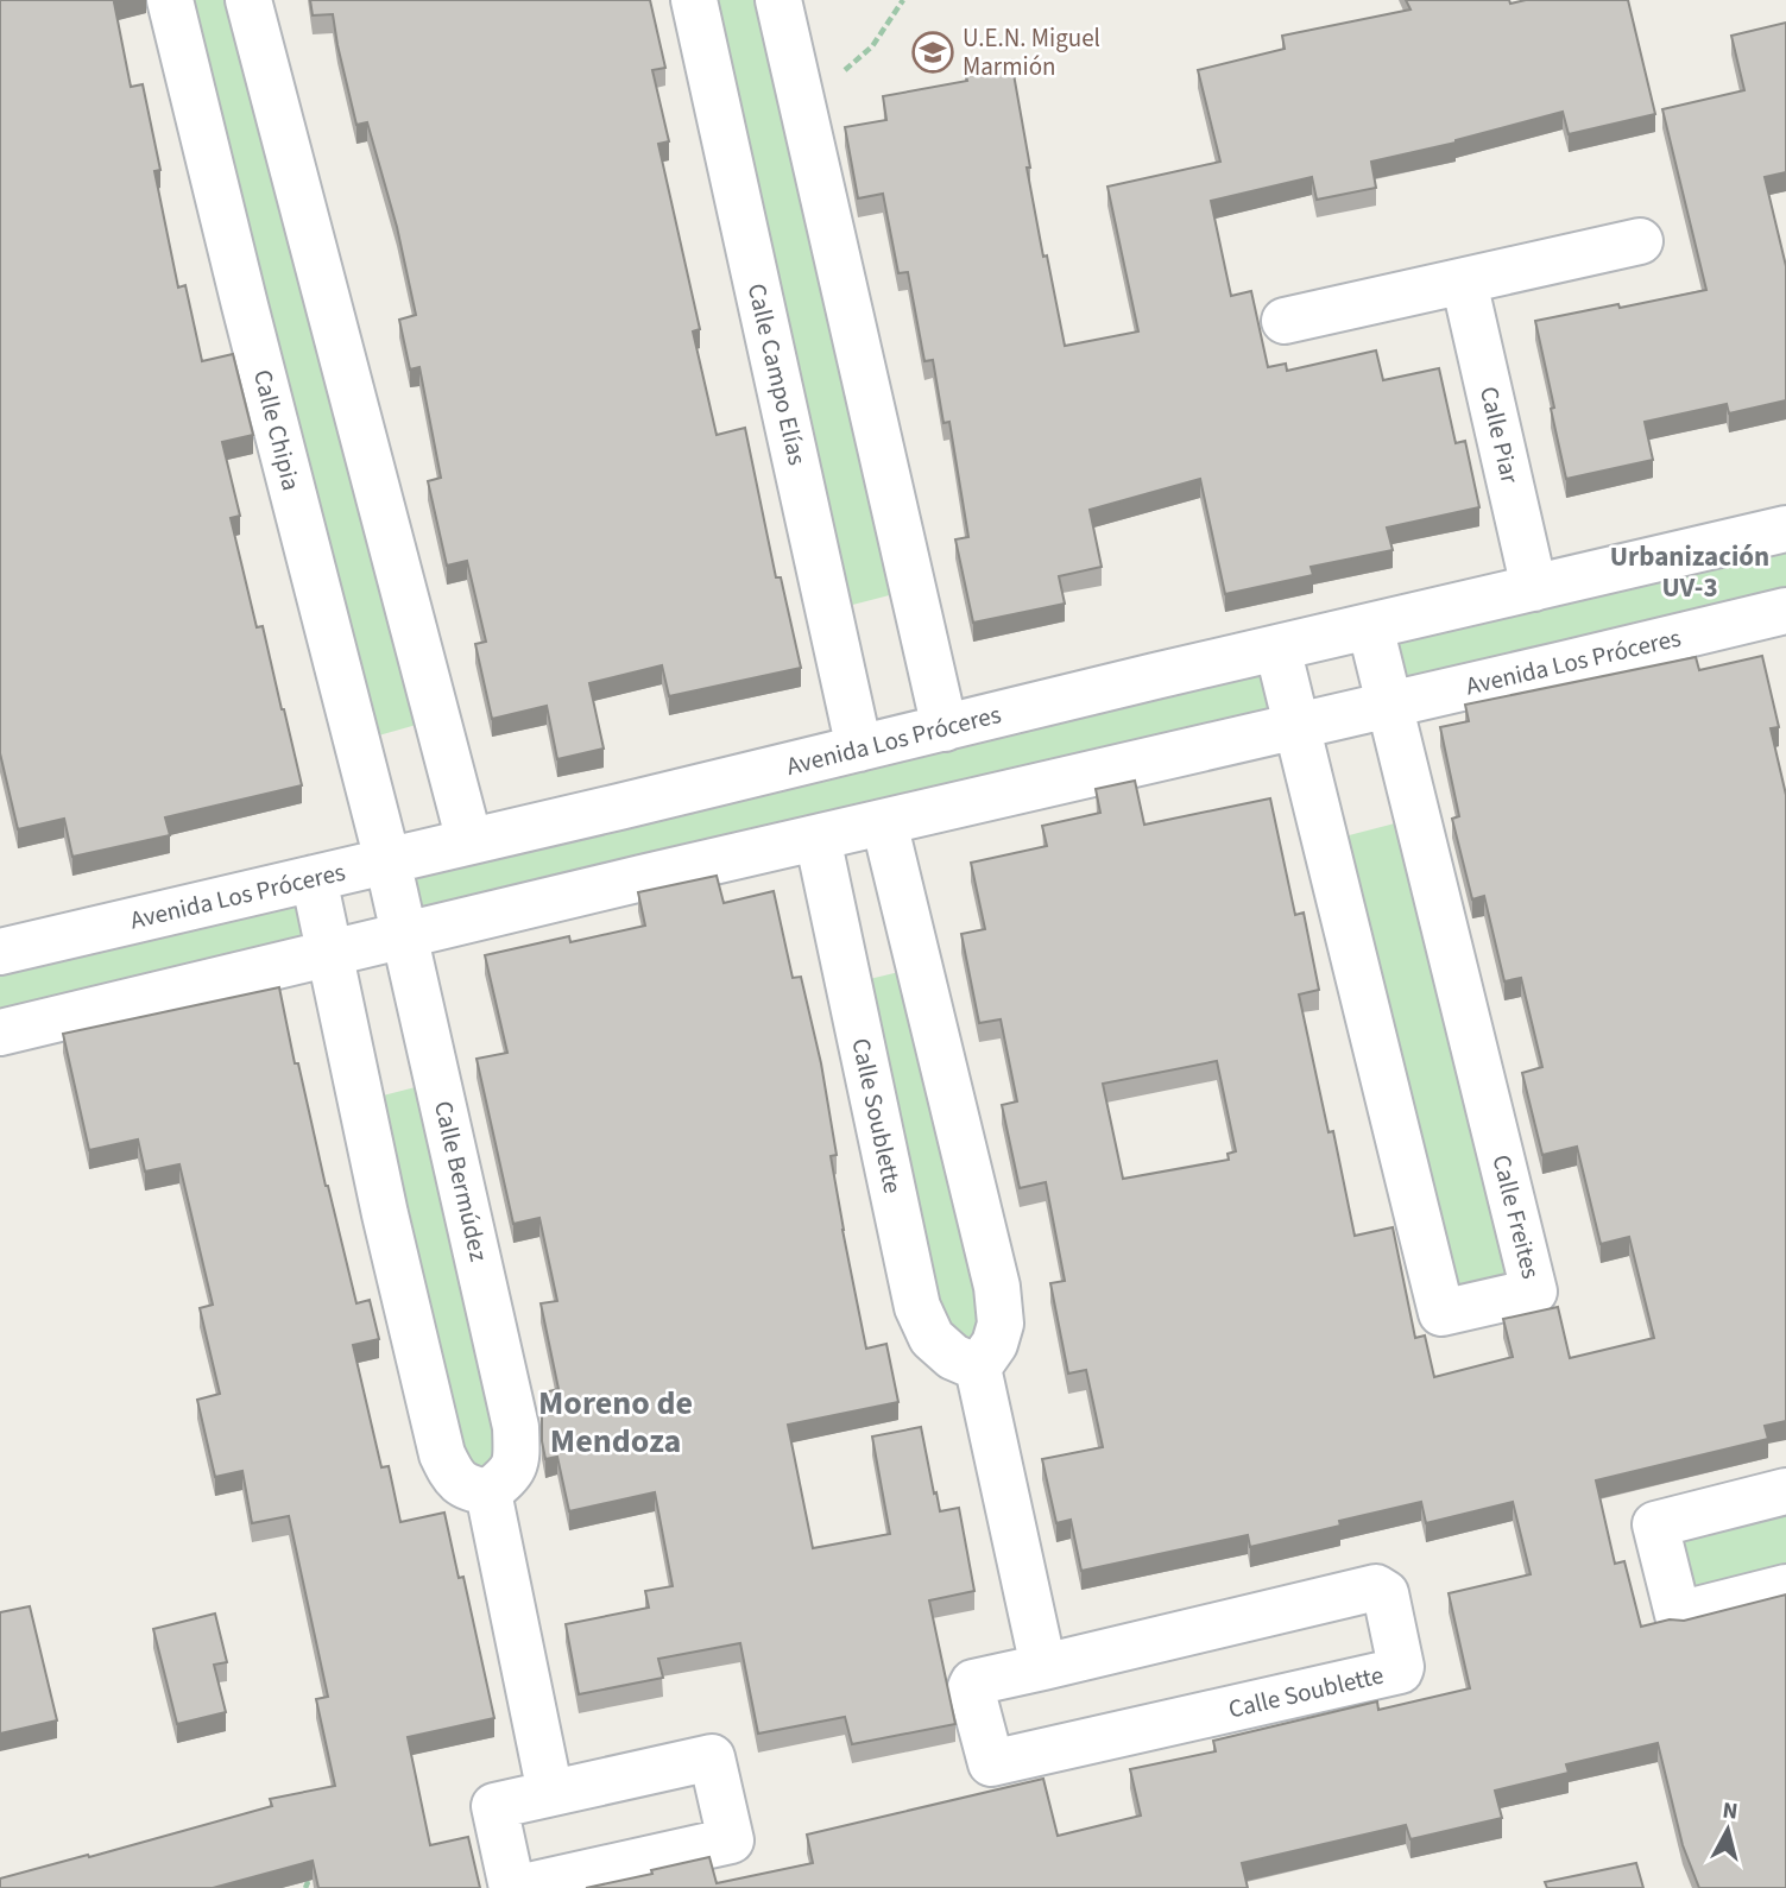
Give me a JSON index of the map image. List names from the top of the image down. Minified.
{"streets":{"street":["Calle Campo Elías","Calle Chipia","Calle Piar","Avenida Los Próceres","Calle Soublette","Calle Bermúdez","Calle Freites"]},"crossings":[["Calle Campo Elías","Avenida Los Próceres"],["Calle Chipia","Avenida Los Próceres"],["Calle Chipia","Calle Bermúdez"],["Calle Piar","Avenida Los Próceres"],["Avenida Los Próceres","Calle Soublette"],["Avenida Los Próceres","Calle Bermúdez"],["Avenida Los Próceres","Calle Freites"]],"districts":["Urbanización UV-3","Moreno de Mendoza"],"places":{"school or university":["U.E.N. Miguel Marmión"]},"north":"top"}
